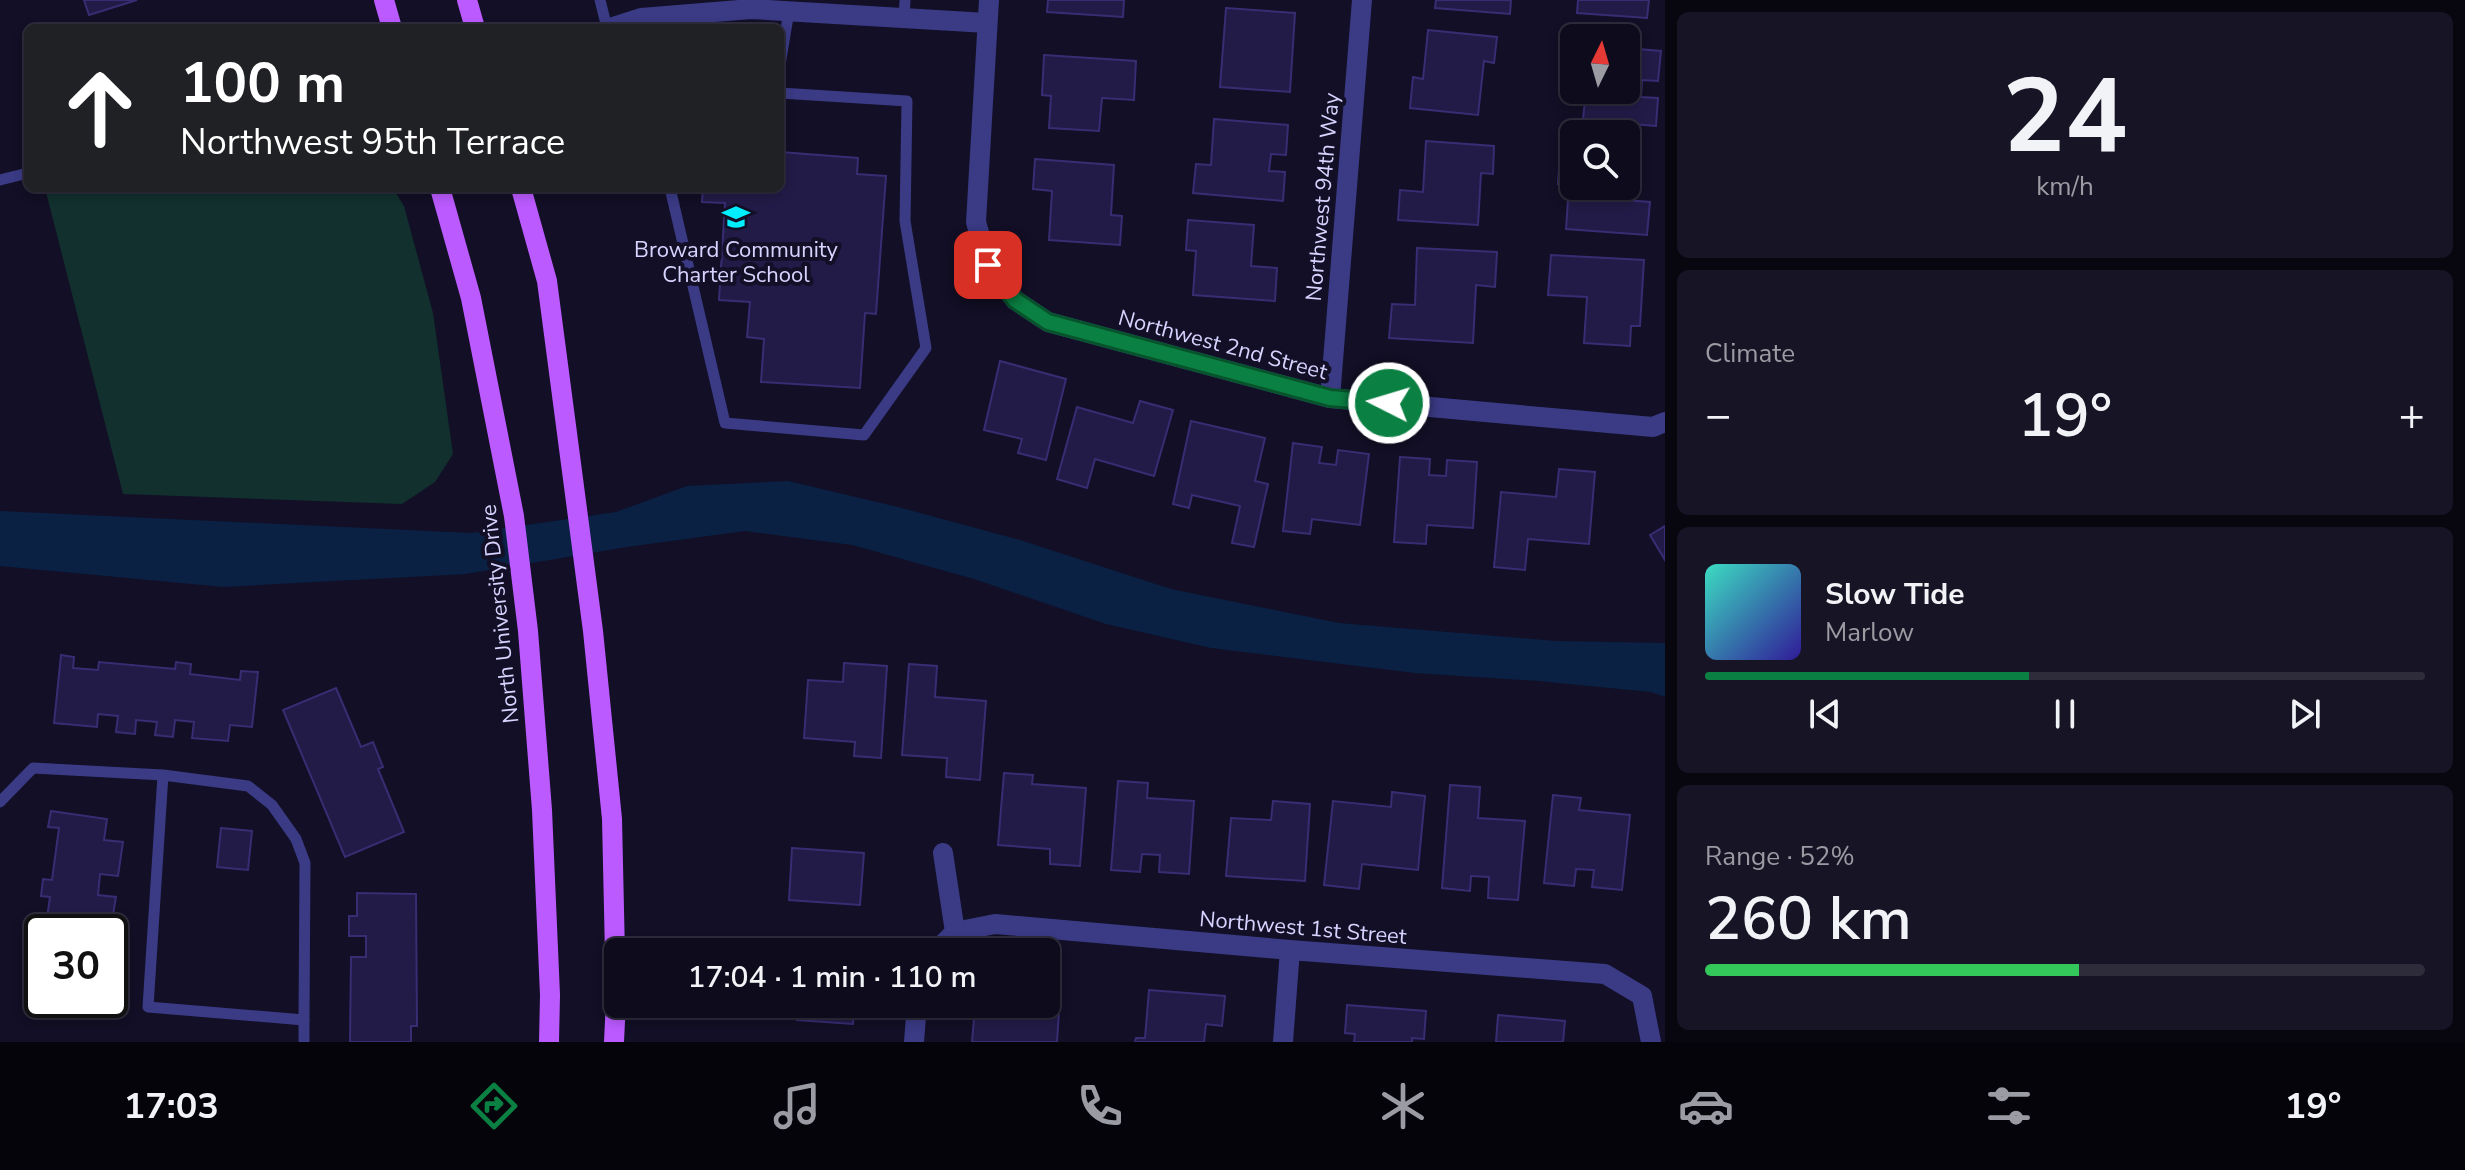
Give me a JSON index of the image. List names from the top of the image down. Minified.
{"streets":{"main road":["North University Drive"],"street":["Northwest 94th Way","Northwest 2nd Street","Northwest 1st Street"]},"crossings":[["Northwest 94th Way","Northwest 2nd Street"]],"places":{"school or university":["Broward Community Charter School"]},"north":"top","page":{"tile":[["24","km/h"],"Climate",["Range · 52%","260 km"]],"turn":["100 m","Northwest 95th Terrace"],"heat":["−","19°","+"],"song":["Slow Tide","Marlow"],"limit":"30","trip":"17:04 · 1 min · 110 m","tabs":["17:03","19°"]}}
